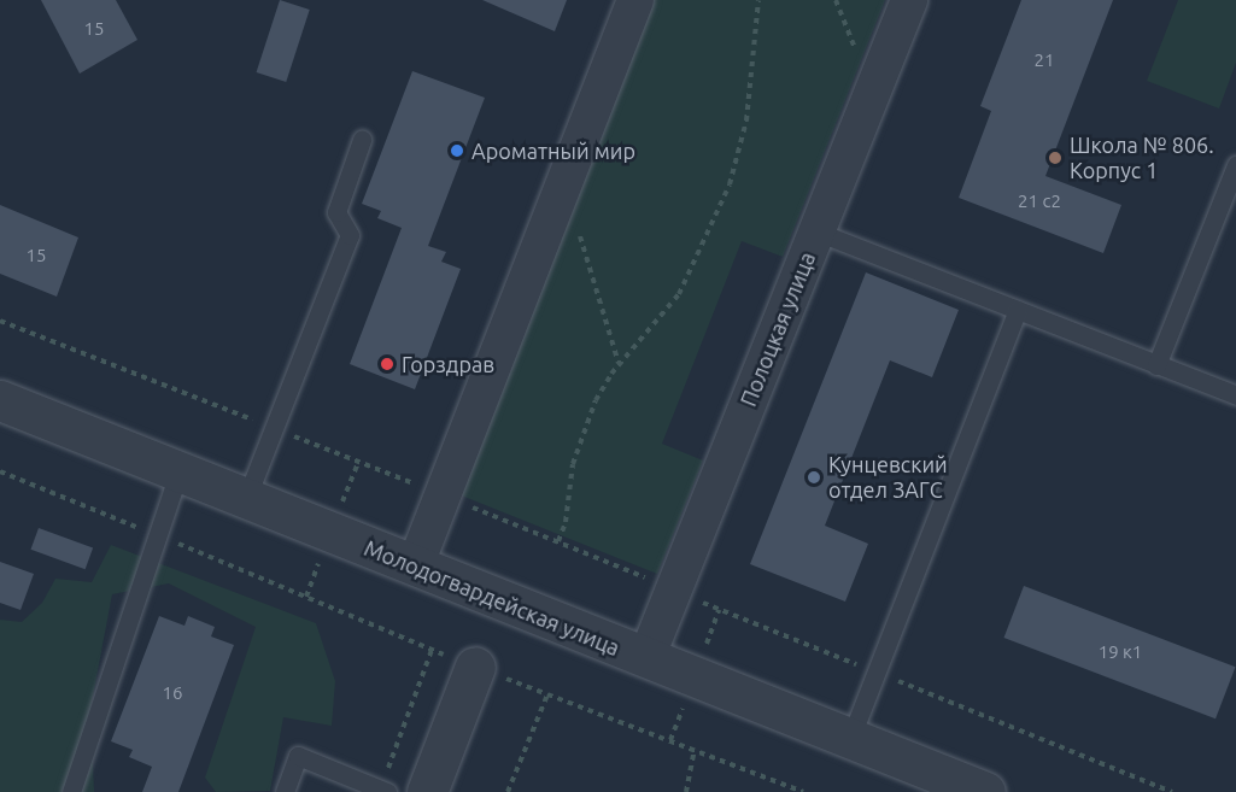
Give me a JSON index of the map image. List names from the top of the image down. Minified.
{"streets":{"street":["Полоцкая улица","Молодогвардейская улица"]},"crossings":[["Полоцкая улица","Молодогвардейская улица"]],"places":["Ароматный мир","Школа № 806. Корпус 1","Горздрав","Кунцевский отдел ЗАГС"],"house_numbers":["15","21","21 с2","15","19 к1","16"]}
